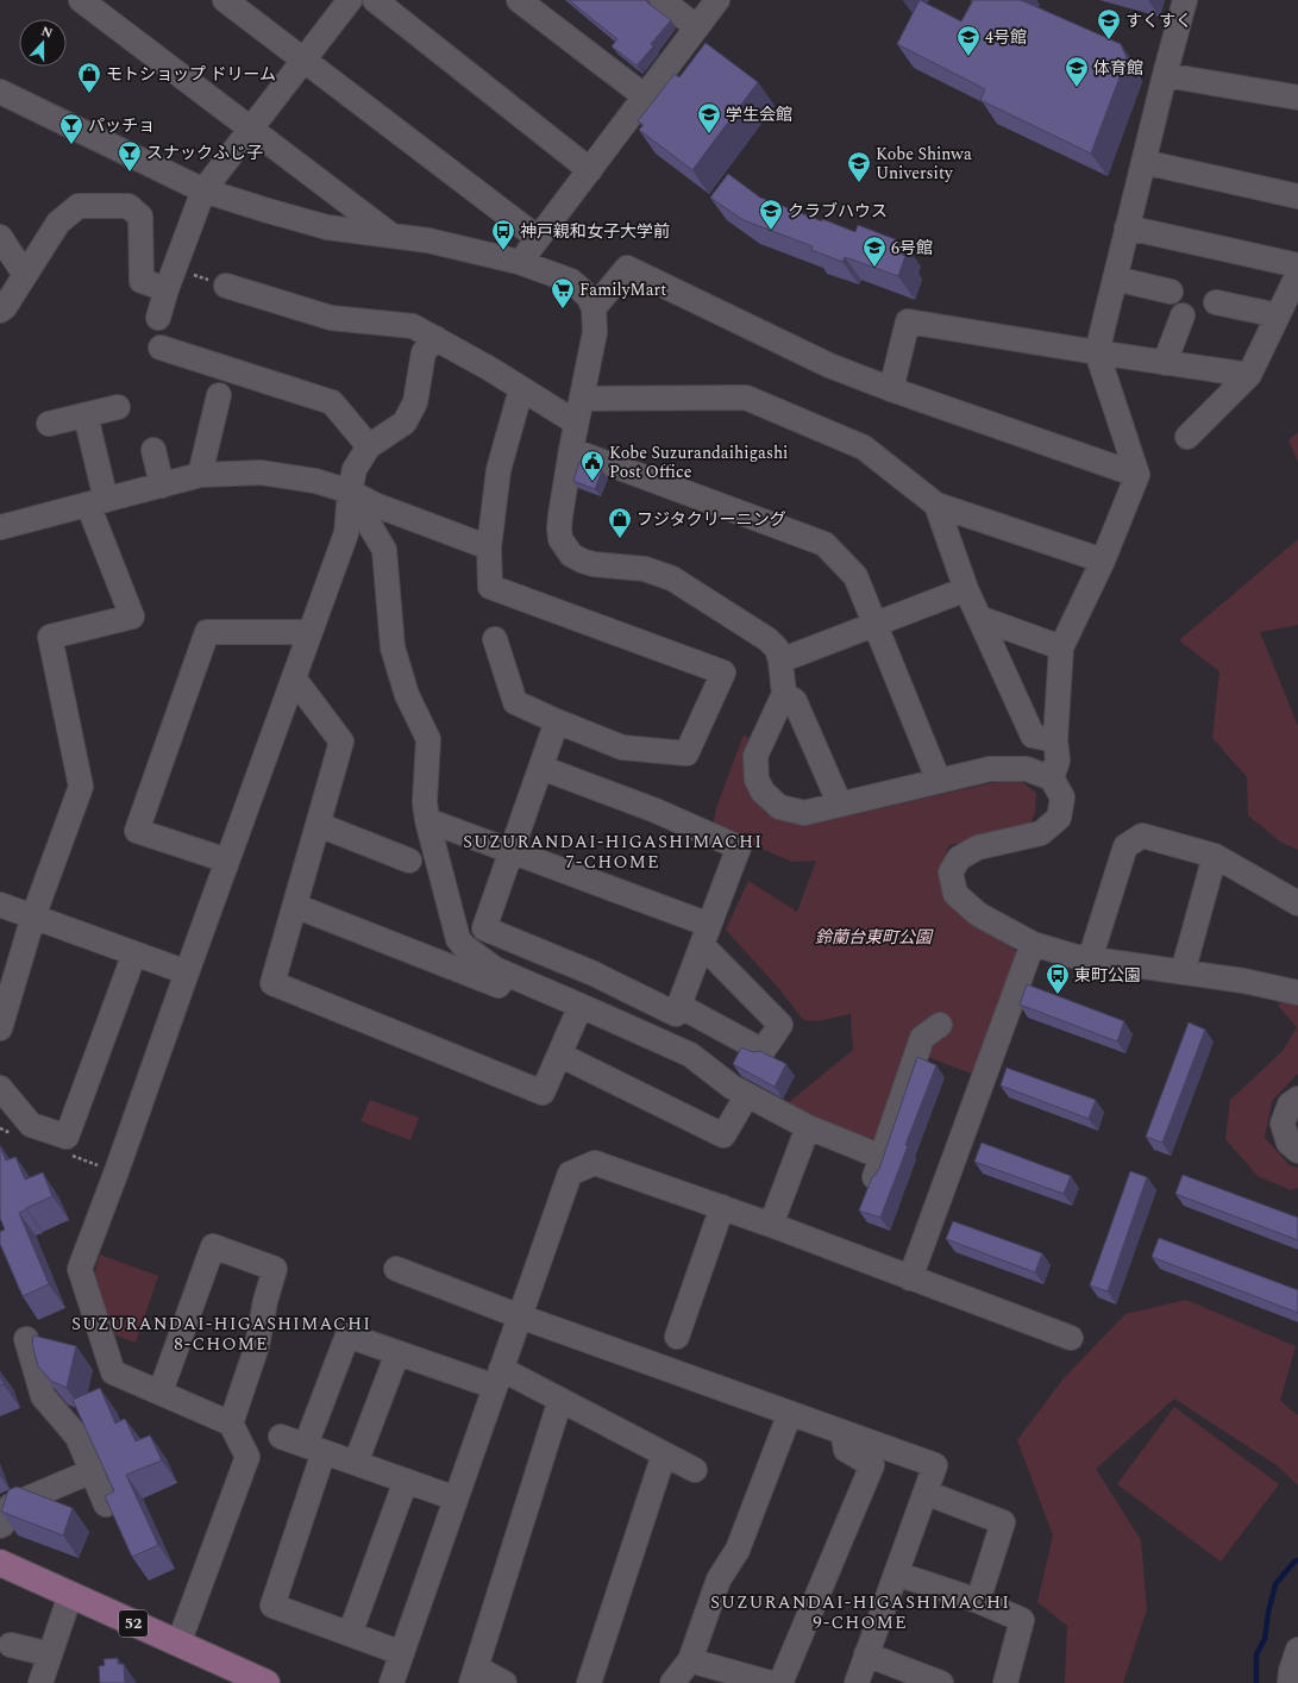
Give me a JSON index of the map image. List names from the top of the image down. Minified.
{"streets":{"main road":["52"]},"districts":["SUZURANDAI-HIGASHIMACHI 7-CHOME","SUZURANDAI-HIGASHIMACHI 8-CHOME","SUZURANDAI-HIGASHIMACHI 9-CHOME"],"parks":["鈴蘭台東町公園"],"places":{"school or university":["すくすく","4号館","体育館","学生会館","Kobe Shinwa University","クラブハウス","6号館"],"shop":["モトショップ ドリーム","フジタクリーニング"],"bar":["パッチョ","スナックふじ子"],"bus stop":["神戸親和女子大学前","東町公園"],"supermarket":["FamilyMart"],"public building":["Kobe Suzurandaihigashi Post Office"]},"north":"top"}
